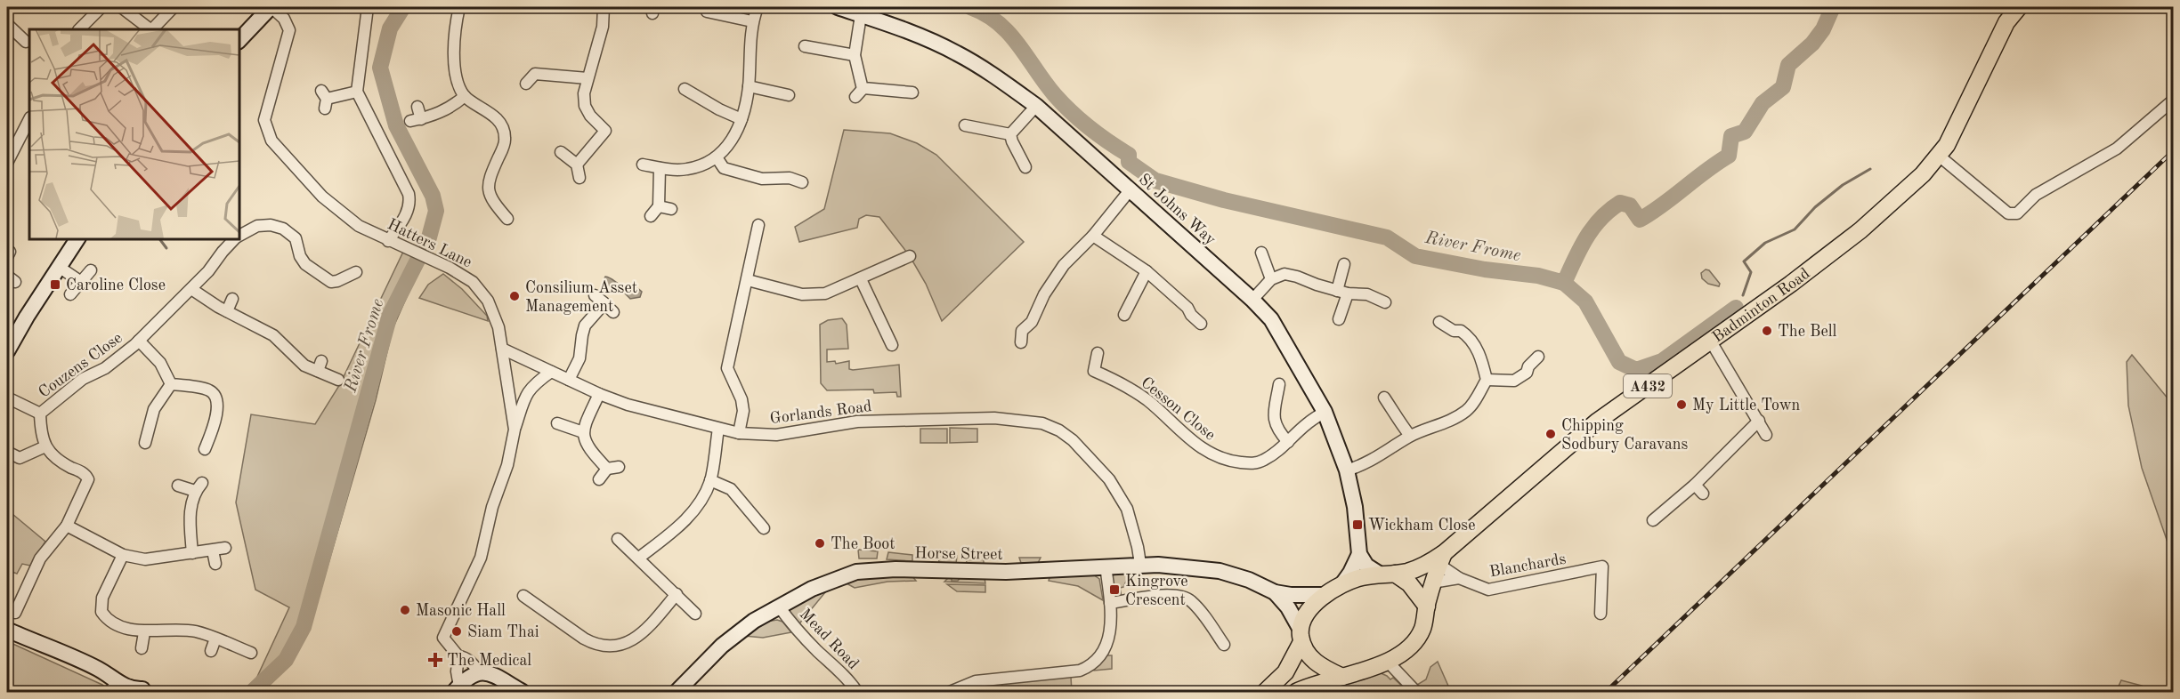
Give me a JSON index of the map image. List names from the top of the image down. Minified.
{"streets":{"main road":["Badminton Road","A432"],"street":["St Johns Way","Hatters Lane","Couzens Close","Cesson Close","Gorlands Road","Horse Street","Blanchards","Mead Road"]},"crossings":[["St Johns Way","Cesson Close"],["Hatters Lane","Gorlands Road"],["Badminton Road","A432"],["Badminton Road","Horse Street"],["Badminton Road","Blanchards"],["A432","Horse Street"],["Gorlands Road","Horse Street"],["Horse Street","Mead Road"]],"water":["River Frome"],"places":{"transit":["Caroline Close","Wickham Close","Kingrove Crescent"],"other":["Consilium Asset Management","The Bell","My Little Town","Chipping Sodbury Caravans","The Boot","Masonic Hall","Siam Thai"],"health":["The Medical"]}}
